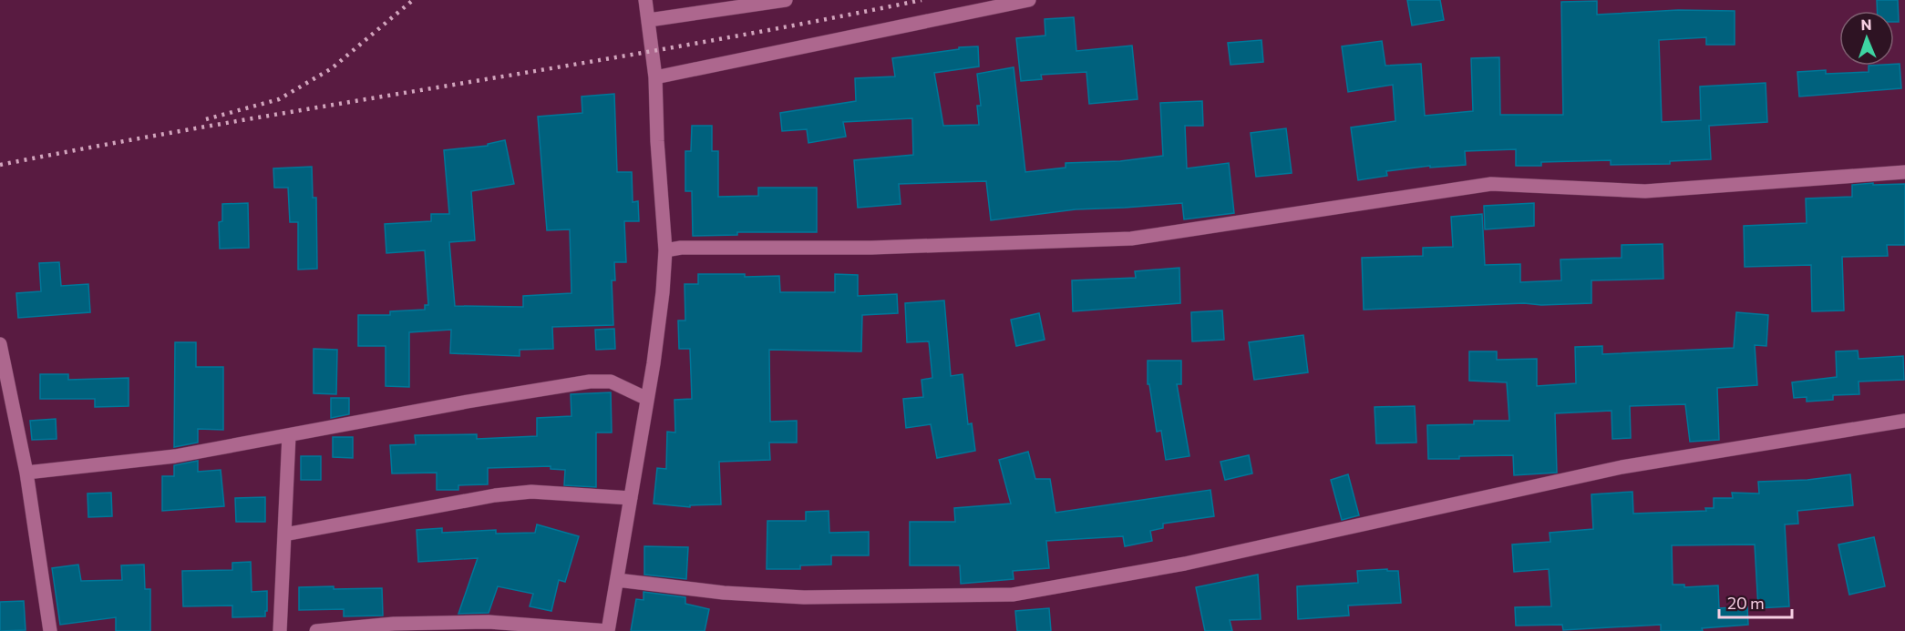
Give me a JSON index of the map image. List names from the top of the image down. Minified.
{"scale_bar":"20 m","north":"top"}
